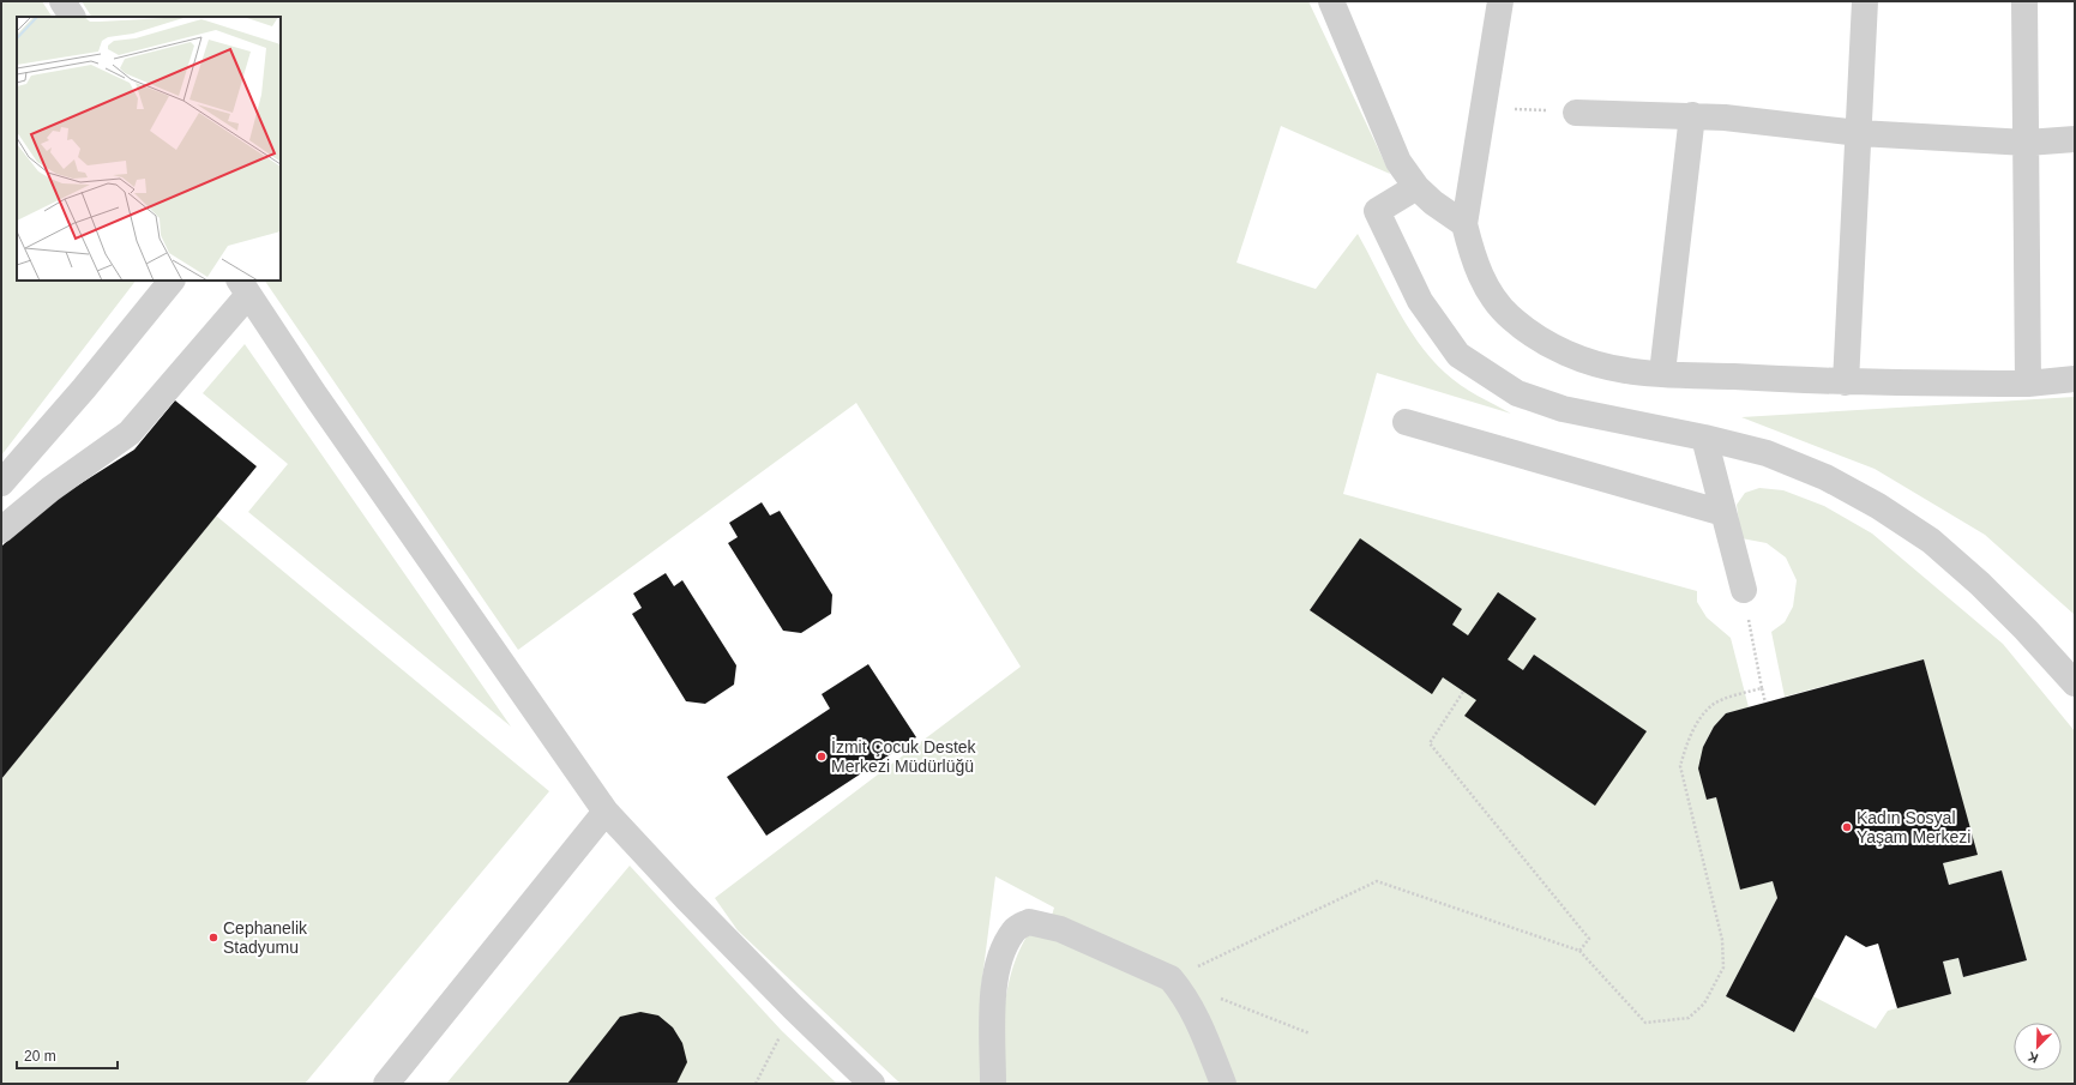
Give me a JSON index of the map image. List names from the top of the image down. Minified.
{"places":["İzmit Çocuk Destek Merkezi Müdürlüğü","Kadın Sosyal Yaşam Merkezi","Cephanelik Stadyumu"],"scale_bar":"20 m","north":"bottom left"}
